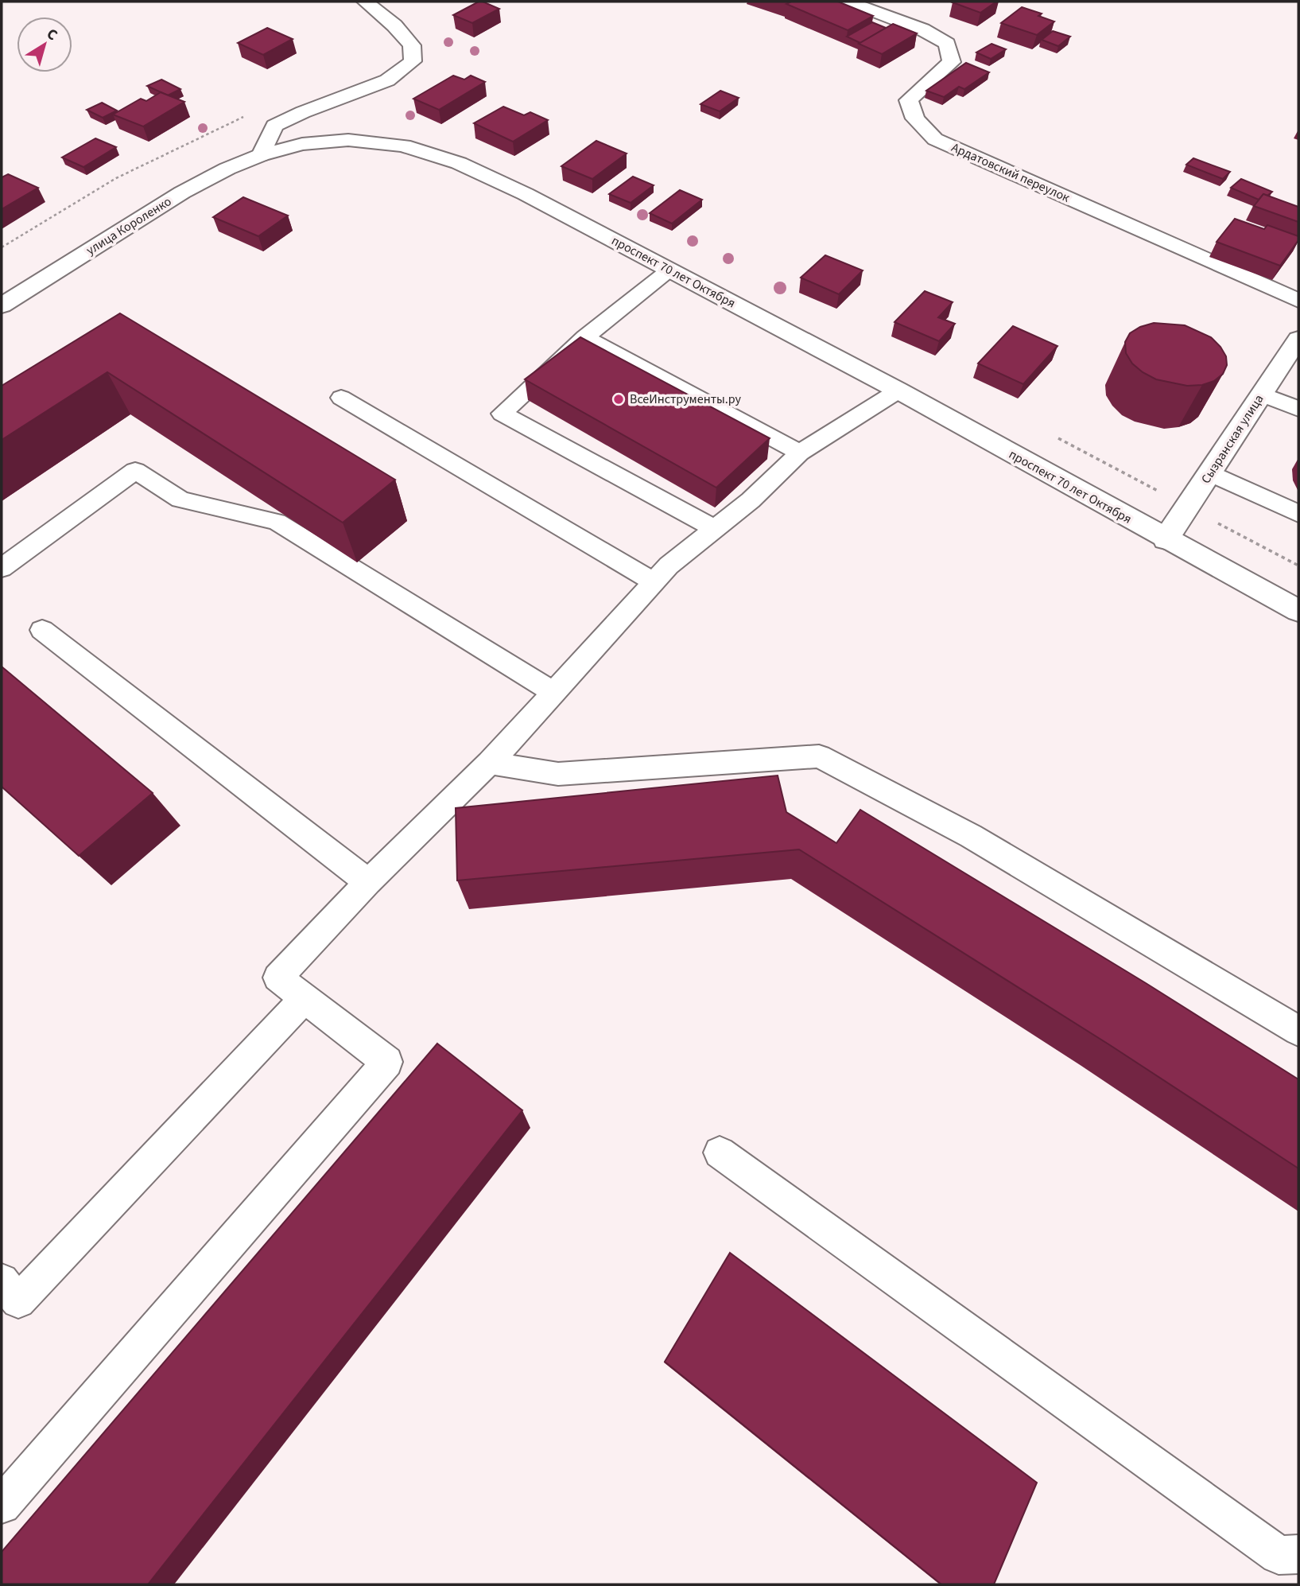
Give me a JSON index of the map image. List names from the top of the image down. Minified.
{"streets":{"street":["Ардатовский переулок","улица Короленко","проспект 70 лет Октября","Сызранская улица"]},"crossings":[["улица Короленко","проспект 70 лет Октября"],["проспект 70 лет Октября","Сызранская улица"]],"places":["ВсеИнструменты.ру"],"north":"top right"}
